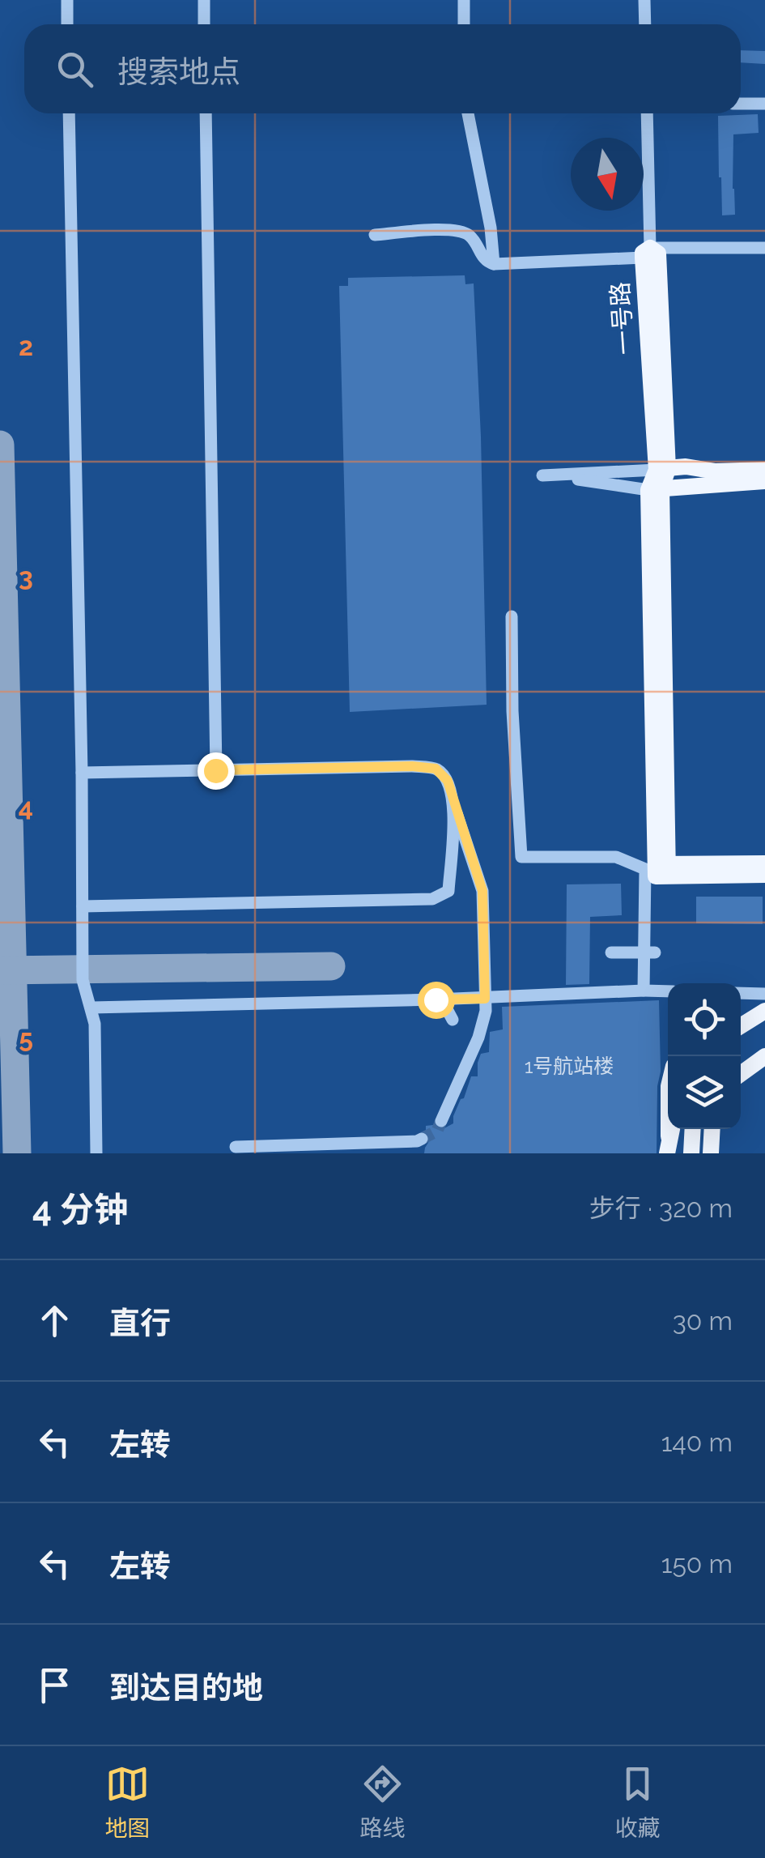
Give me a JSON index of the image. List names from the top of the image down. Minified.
{"streets":{"main road":["一号路"]},"house_numbers":["1号航站楼"],"north":"bottom","page":{"search":"搜索地点","heading":["4 分钟","步行 · 320 m"],"list":[["直行","30 m"],["左转","140 m"],["左转","150 m"],"到达目的地"],"nav":["地图","路线","收藏"]},"grid":{"rows":["2","3","4","5"]}}
